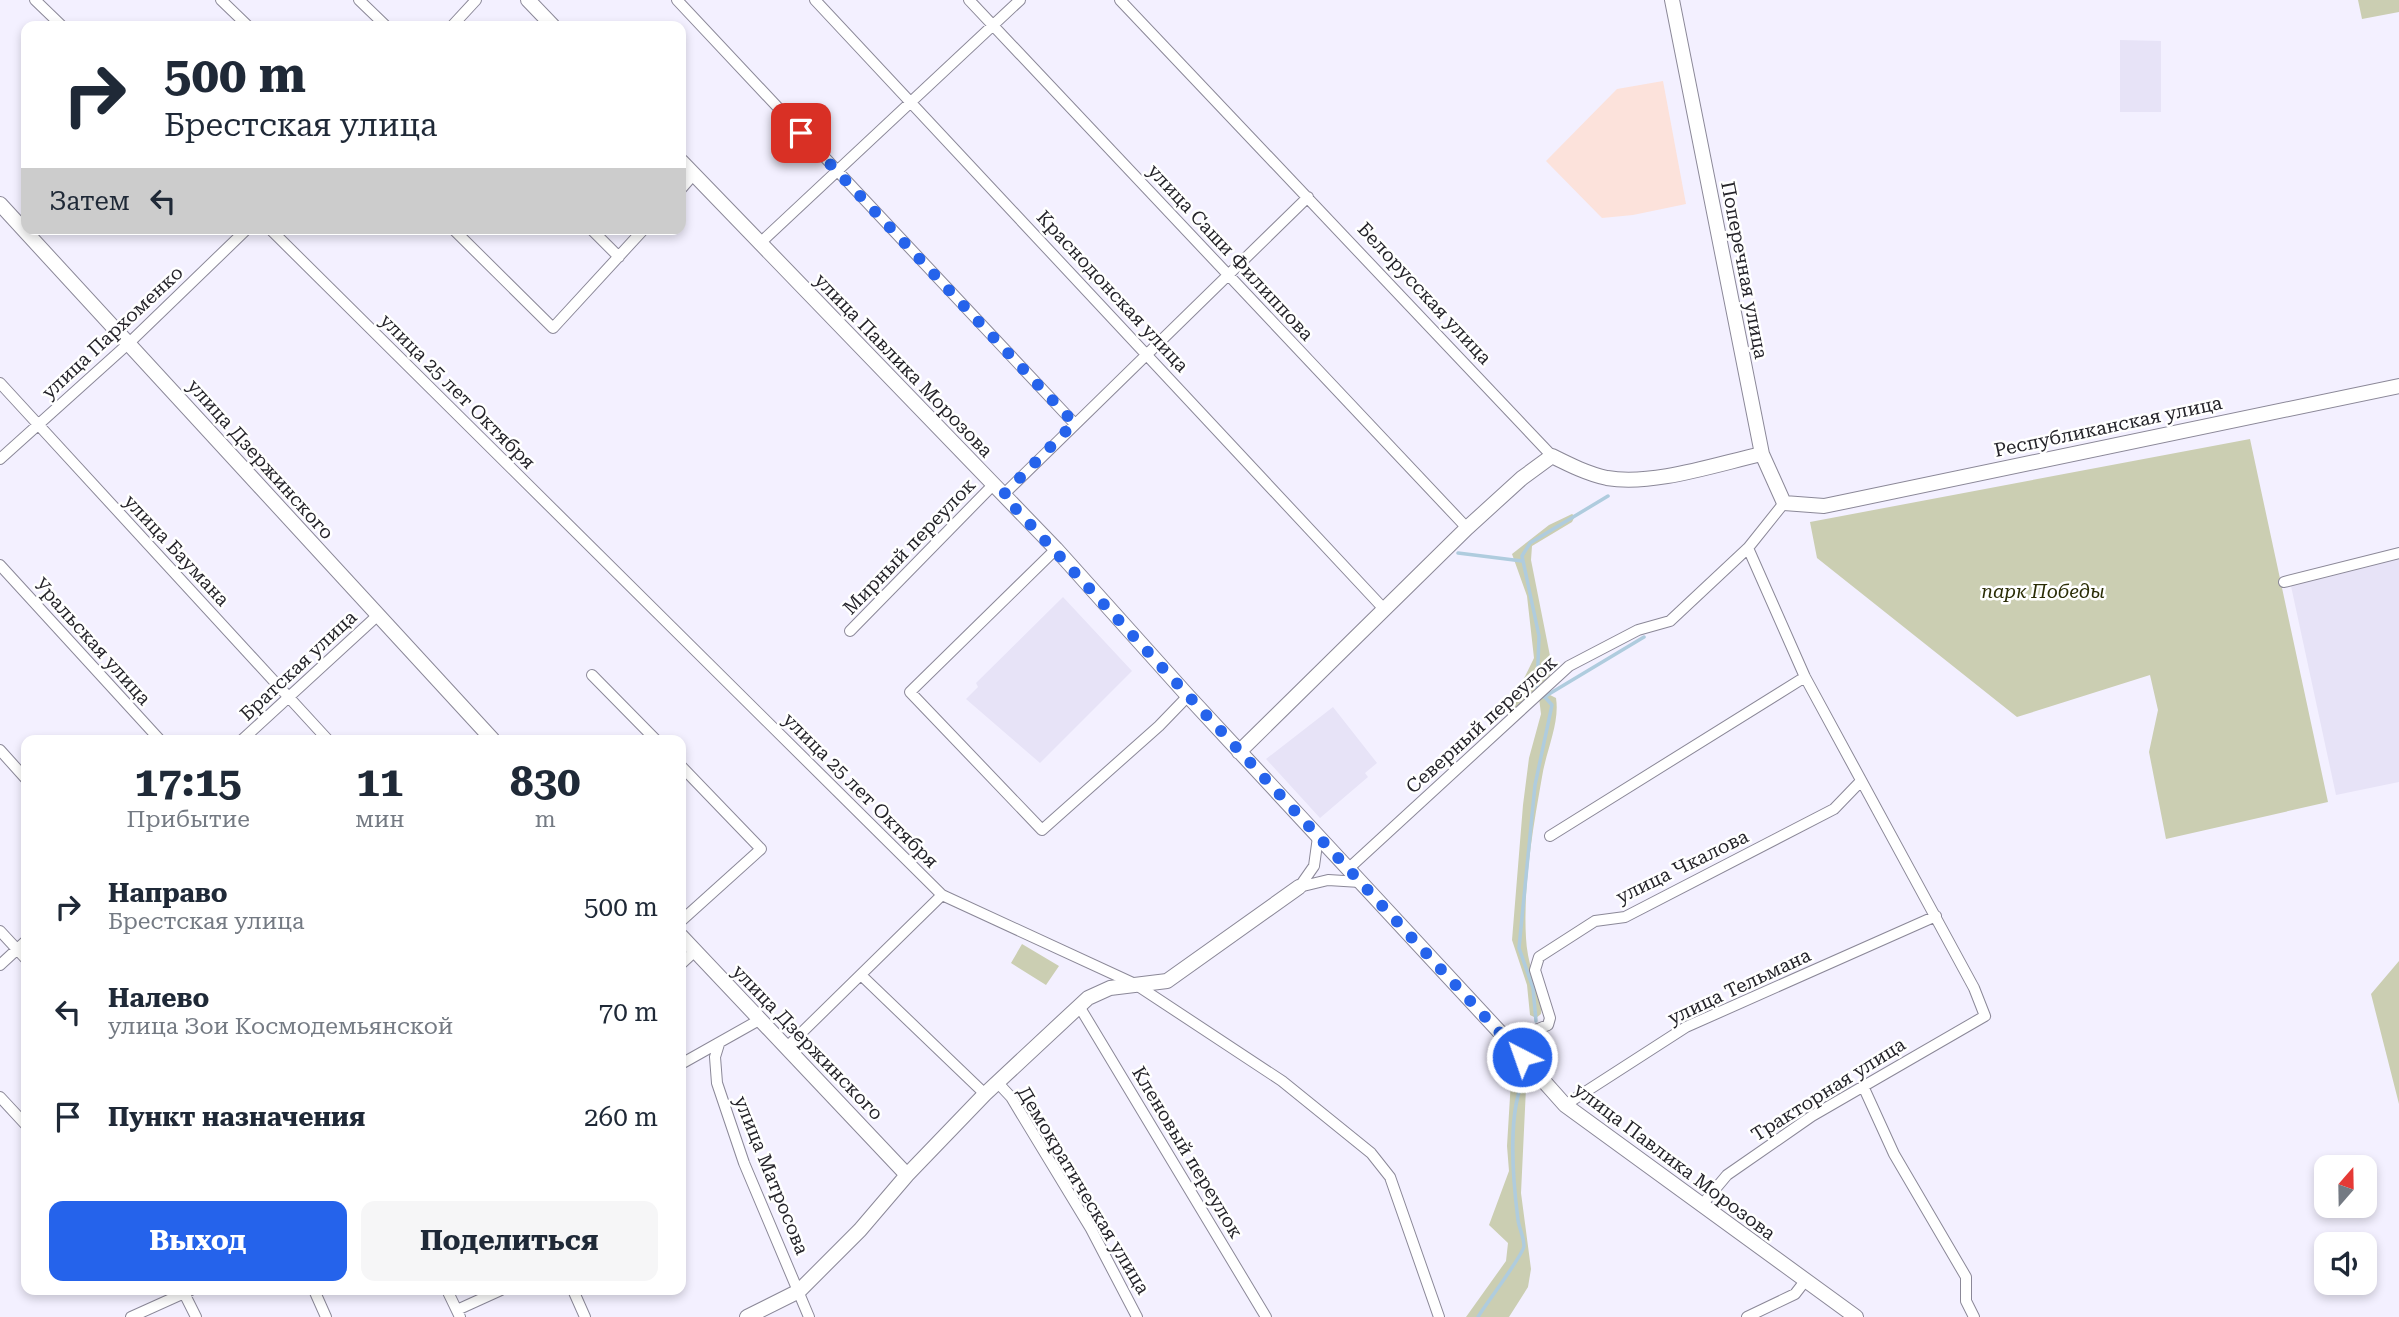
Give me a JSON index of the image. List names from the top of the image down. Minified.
{"streets":{"street":["улица Саши Филиппова","Поперечная улица","Краснодонская улица","Белорусская улица","улица Пархоменко","улица Павлика Морозова","улица 25 лет Октября","Республиканская улица","улица Дзержинского","Мирный переулок","улица Баумана","Уральская улица","Братская улица","Северный переулок","улица Чкалова","улица Тельмана","Тракторная улица","Кленовый переулок","улица Матросова","Демократическая улица"]},"crossings":[["улица Саши Филиппова","Мирный переулок"],["Поперечная улица","Белорусская улица"],["Поперечная улица","Республиканская улица"],["Поперечная улица","Северный переулок"],["Краснодонская улица","Мирный переулок"],["Белорусская улица","Мирный переулок"],["улица Пархоменко","улица Дзержинского"],["улица Пархоменко","улица Баумана"],["улица Павлика Морозова","Мирный переулок"],["улица Павлика Морозова","Северный переулок"],["улица Павлика Морозова","улица Чкалова"],["улица Павлика Морозова","улица Тельмана"],["улица Павлика Морозова","Тракторная улица"],["Республиканская улица","Северный переулок"],["улица Дзержинского","Братская улица"],["улица Баумана","Братская улица"],["улица Тельмана","Тракторная улица"]],"parks":["парк Победы"],"north":"top","page":{"turn":["500 m","Брестская улица"],"then":"Затем","eta":["17:15","Прибытие","11","мин","830","m"],"list":[{"name":"Направо","note":"Брестская улица","value":"500 m"},{"name":"Налево","note":"улица Зои Космодемьянской","value":"70 m"},{"name":"Пункт назначения","value":"260 m"}],"buttons":["Выход","Поделиться"]}}
